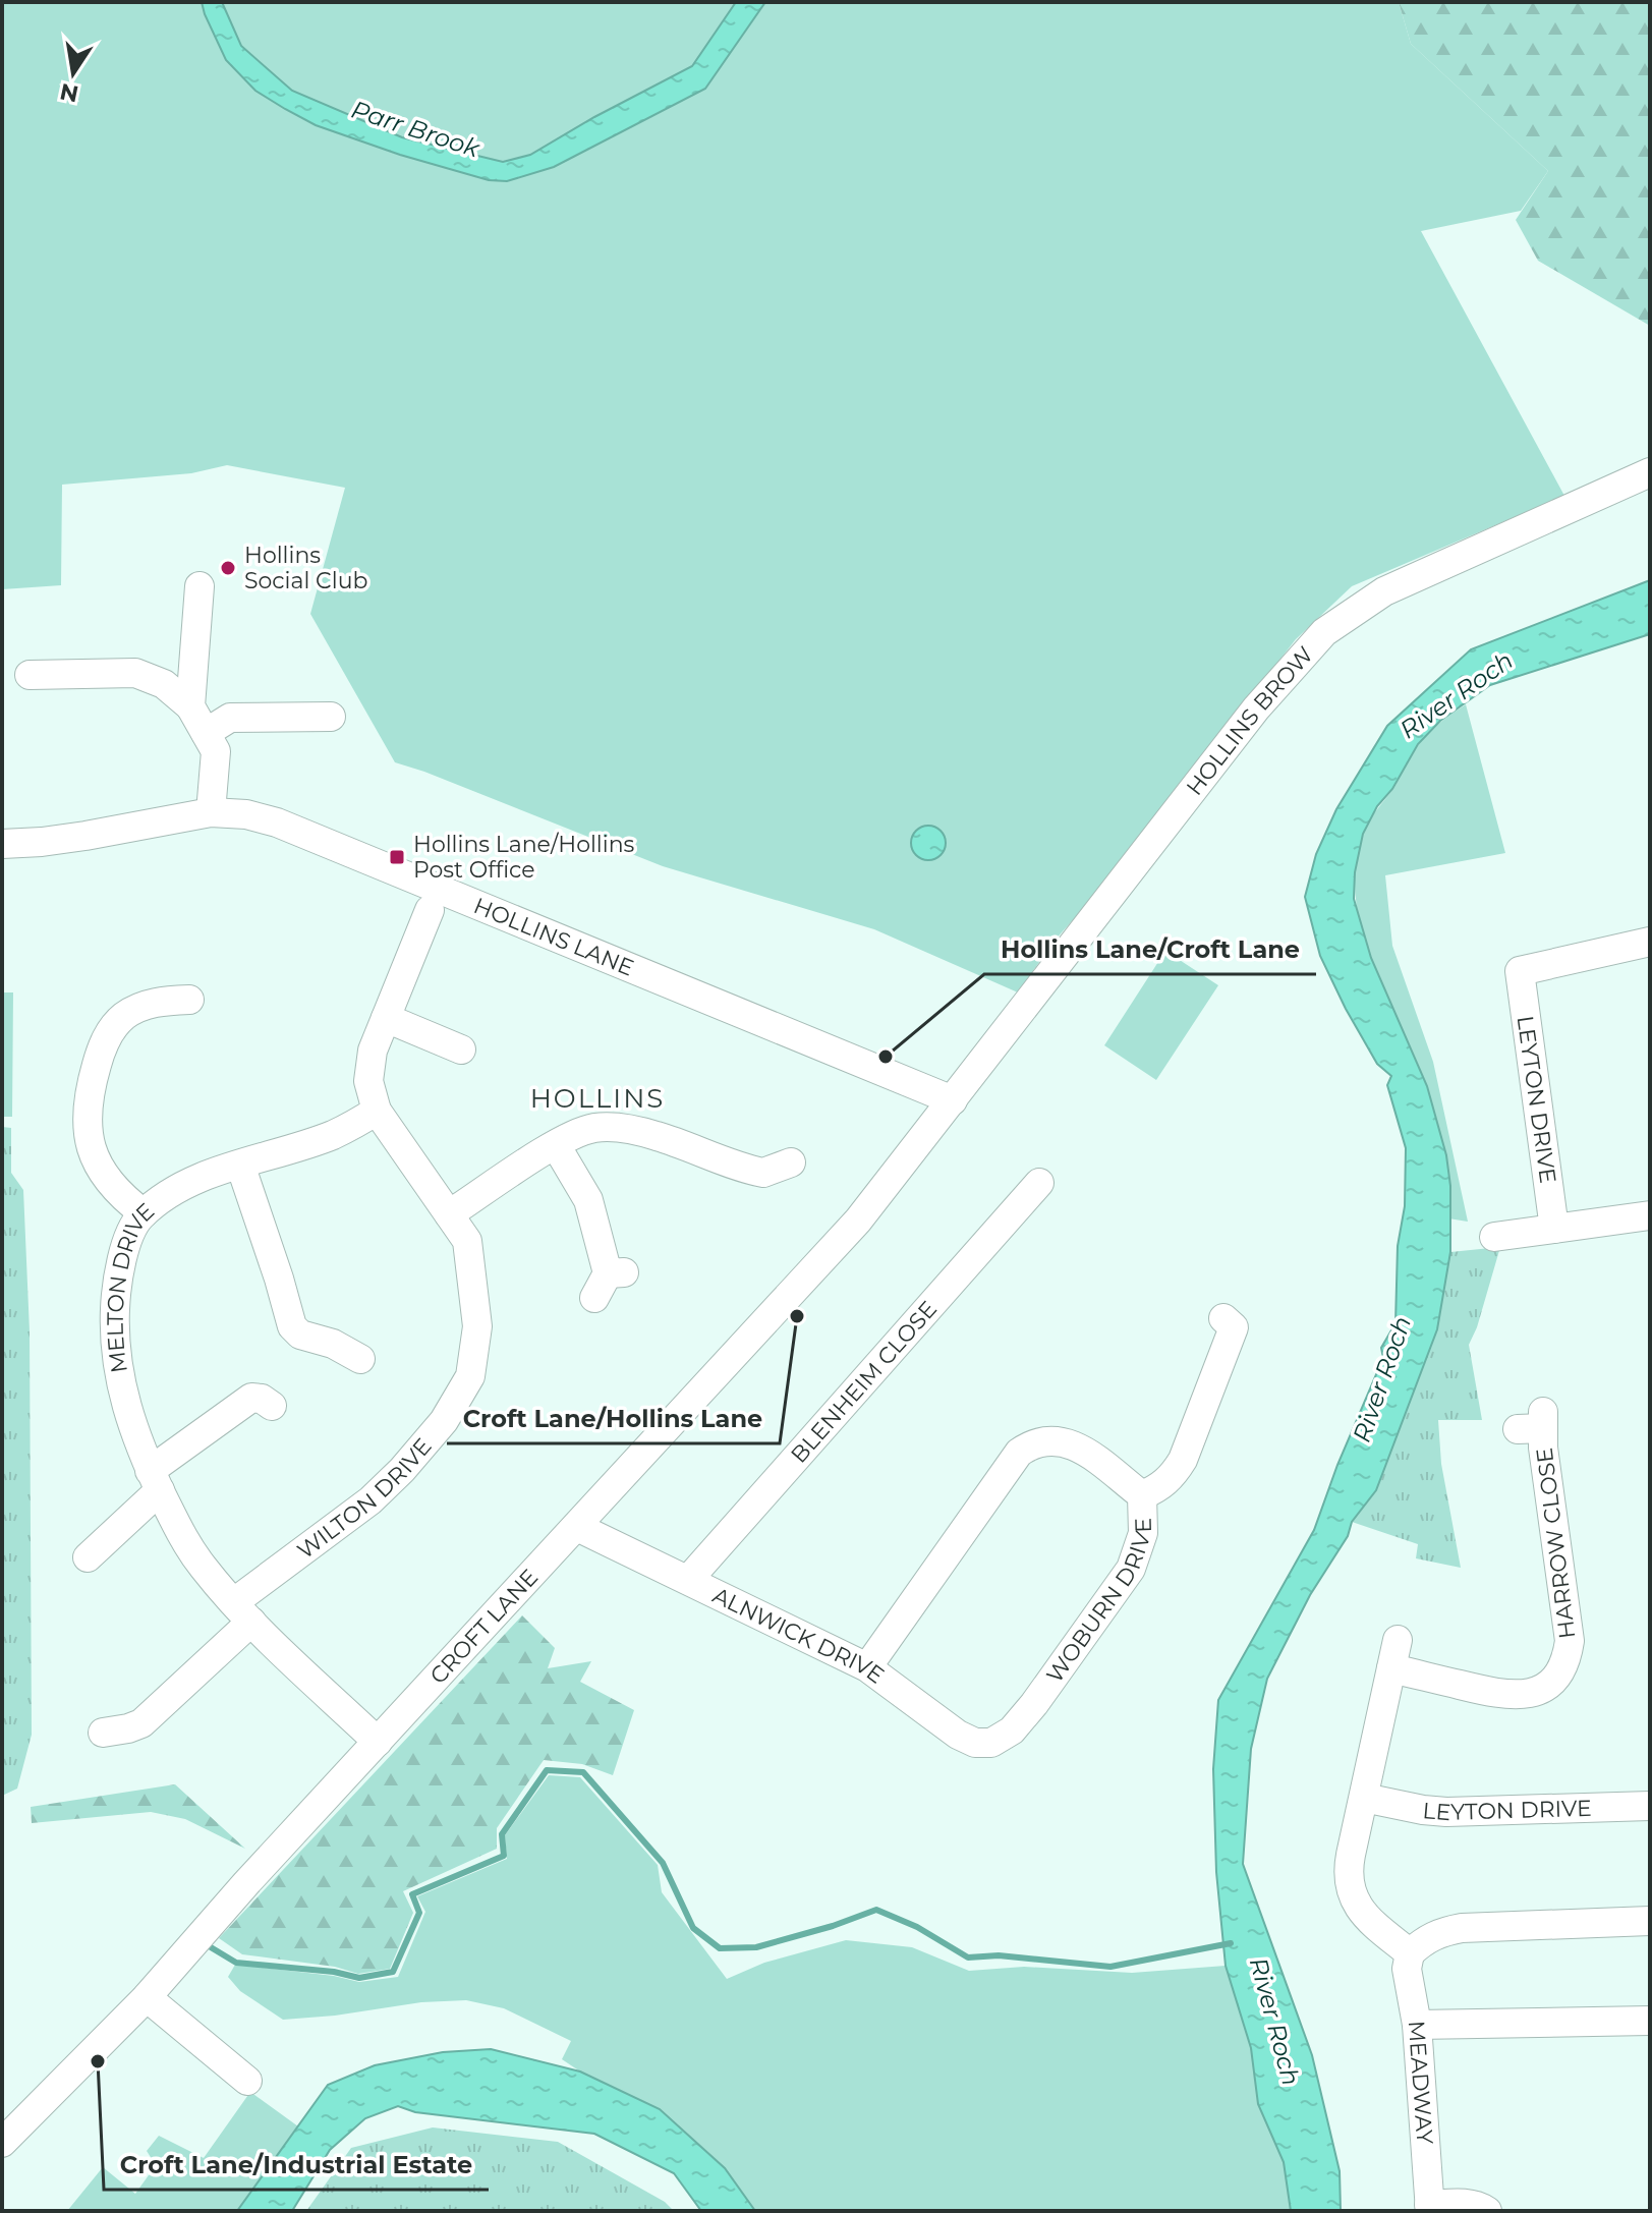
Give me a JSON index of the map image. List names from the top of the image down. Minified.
{"streets":{"street":["HOLLINS BROW","HOLLINS LANE","LEYTON DRIVE","MELTON DRIVE","BLENHEIM CLOSE","WILTON DRIVE","HARROW CLOSE","WOBURN DRIVE","CROFT LANE","ALNWICK DRIVE","MEADWAY"]},"crossings":[["HOLLINS BROW","HOLLINS LANE"],["HOLLINS BROW","CROFT LANE"],["HOLLINS LANE","CROFT LANE"],["MELTON DRIVE","WILTON DRIVE"],["MELTON DRIVE","CROFT LANE"],["BLENHEIM CLOSE","ALNWICK DRIVE"],["WOBURN DRIVE","ALNWICK DRIVE"],["CROFT LANE","ALNWICK DRIVE"]],"districts":["HOLLINS"],"water":["Parr Brook","River Roch"],"places":{"other":["Hollins Social Club","Hollins Lane/Croft Lane","Croft Lane/Hollins Lane","Croft Lane/Industrial Estate"],"transit":["Hollins Lane/Hollins Post Office"]},"north":"bottom"}
